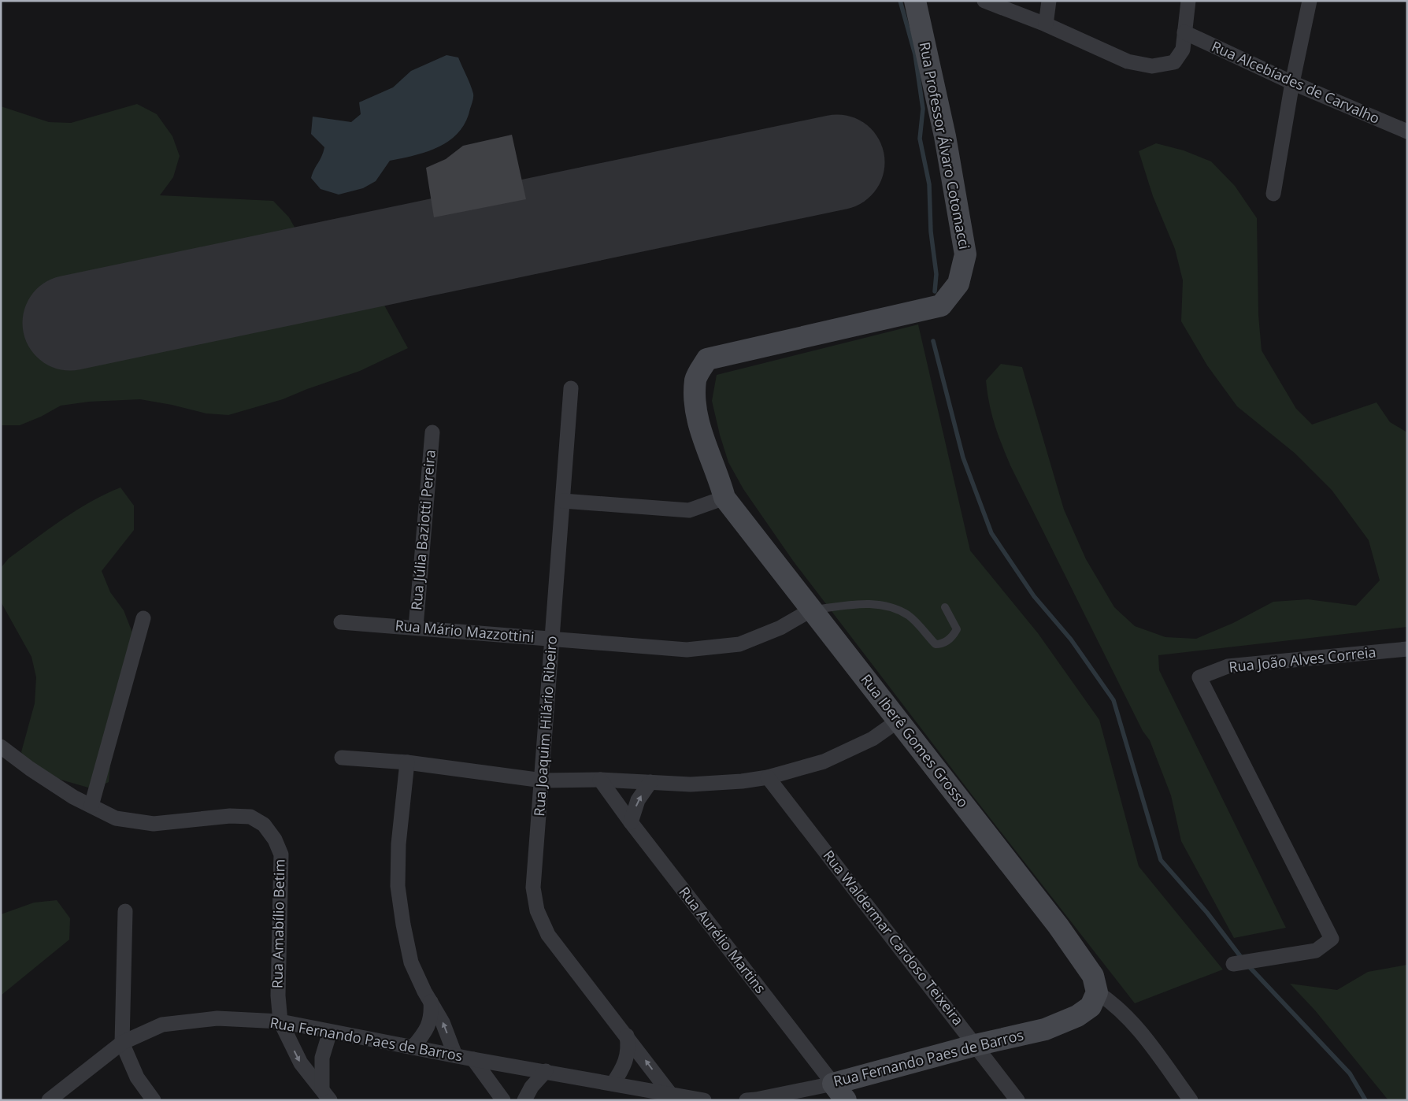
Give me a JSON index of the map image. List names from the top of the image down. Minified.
{"streets":{"street":["Rua Alcebíades de Carvalho","Rua Professor Álvaro Cotomacci","Rua Júlia Baziotti Pereira","Rua Mário Mazzottini","Rua João Alves Correia","Rua Joaquim Hilário Ribeiro","Rua Iberê Gomes Grosso","Rua Amabílio Betim","Rua Waldermar Cardoso Teixeira","Rua Aurélio Martins","Rua Fernando Paes de Barros"]},"crossings":[["Rua Professor Álvaro Cotomacci","Rua Iberê Gomes Grosso"],["Rua Júlia Baziotti Pereira","Rua Mário Mazzottini"],["Rua Mário Mazzottini","Rua Joaquim Hilário Ribeiro"],["Rua Mário Mazzottini","Rua Iberê Gomes Grosso"],["Rua Joaquim Hilário Ribeiro","Rua Fernando Paes de Barros"],["Rua Iberê Gomes Grosso","Rua Fernando Paes de Barros"],["Rua Amabílio Betim","Rua Fernando Paes de Barros"],["Rua Waldermar Cardoso Teixeira","Rua Fernando Paes de Barros"],["Rua Aurélio Martins","Rua Fernando Paes de Barros"]]}
